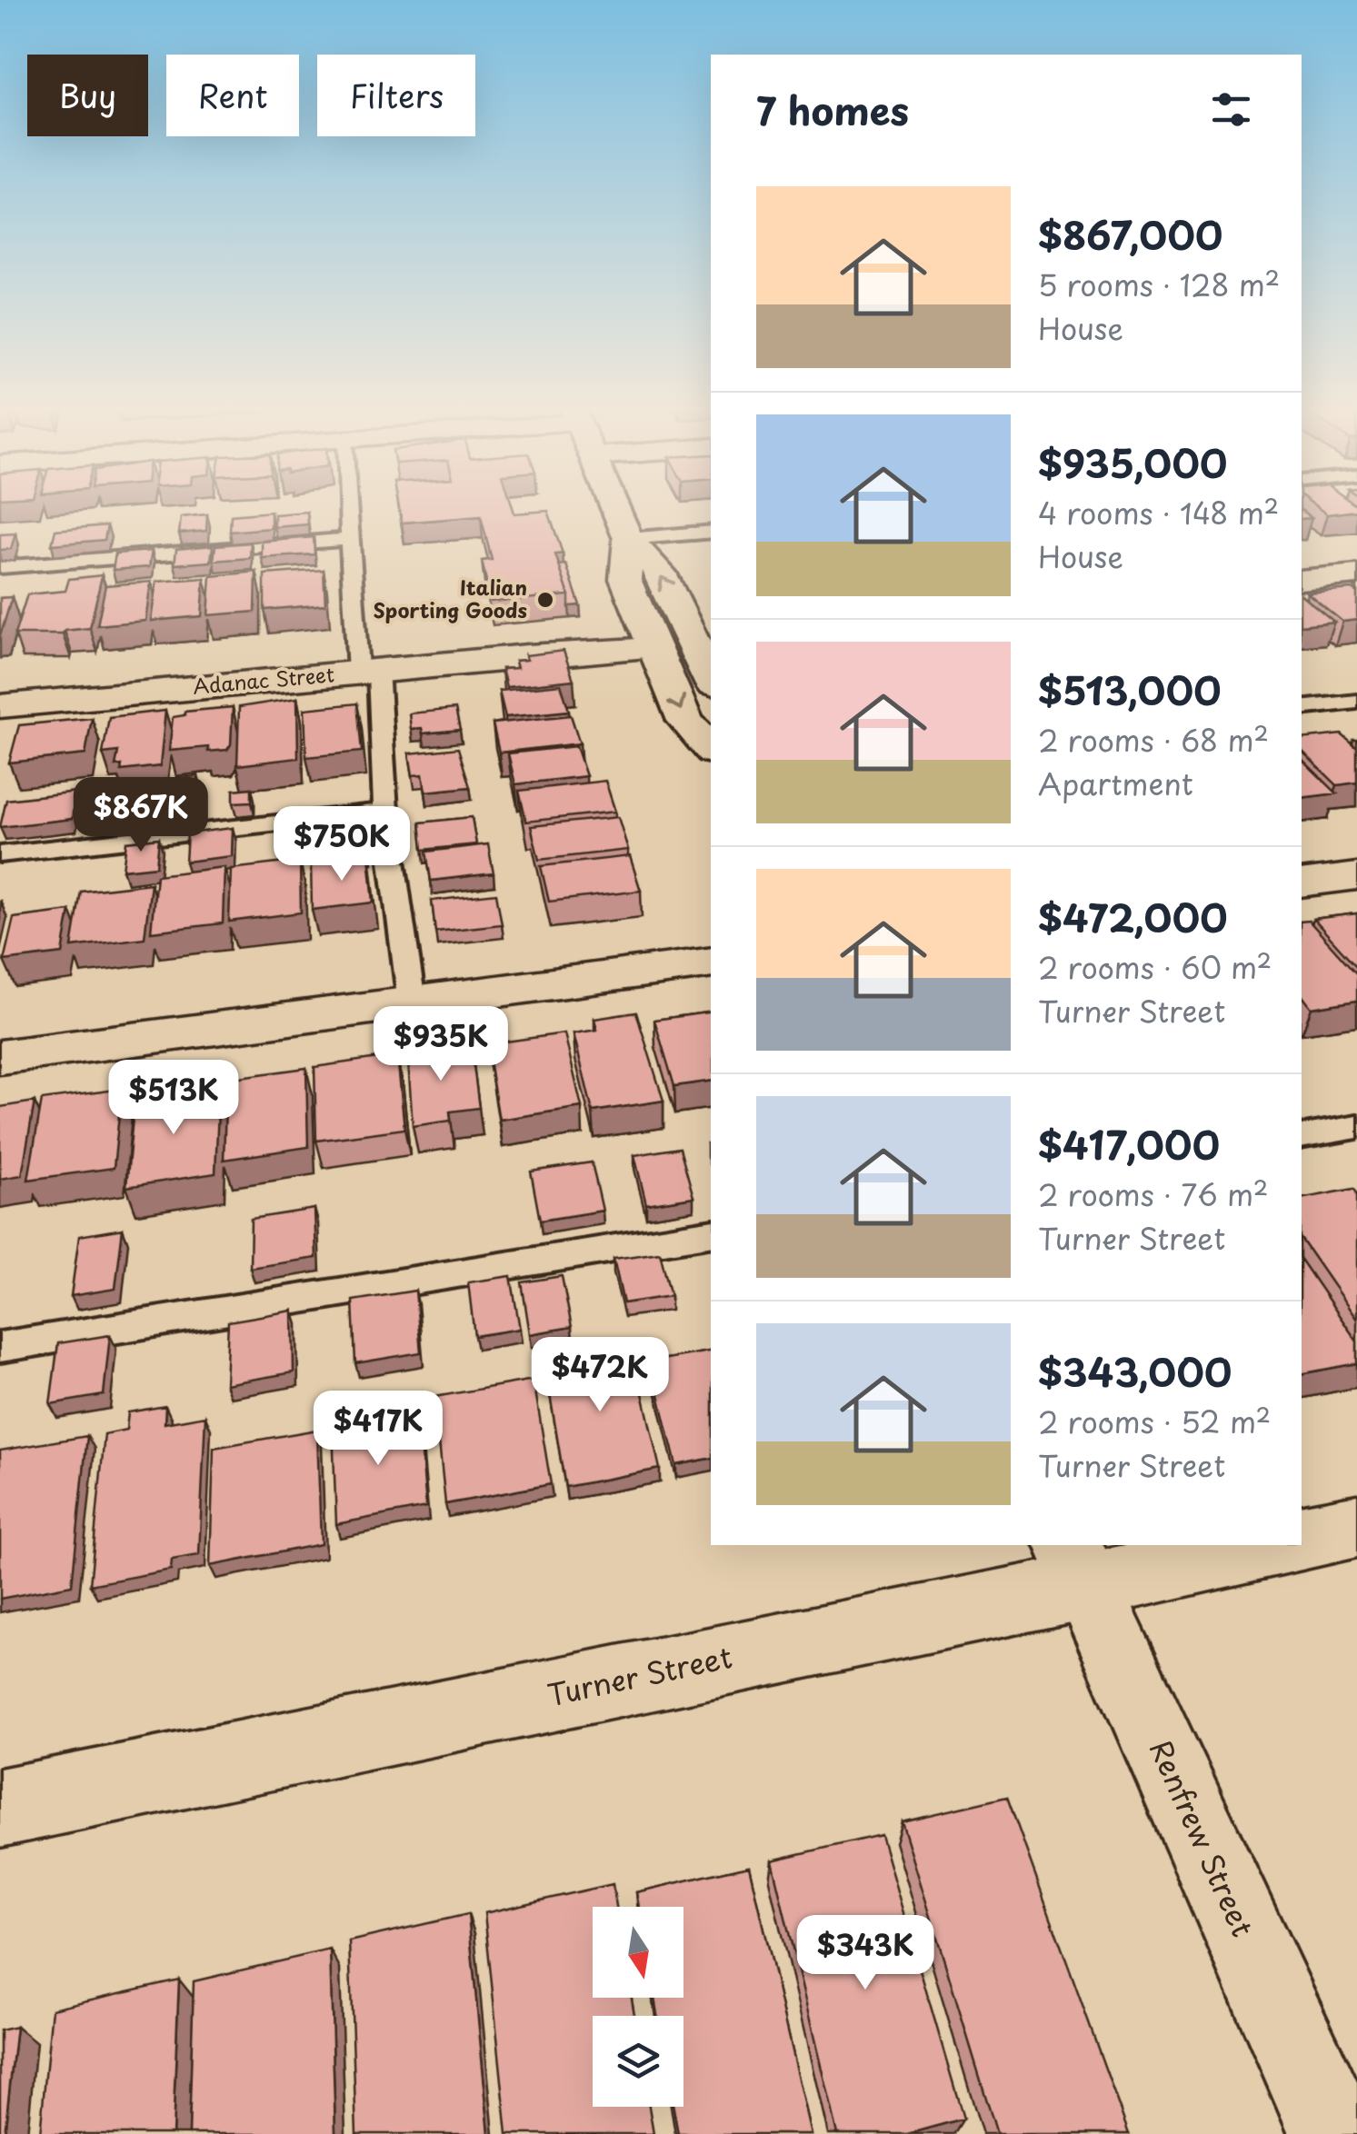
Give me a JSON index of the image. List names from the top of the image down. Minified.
{"streets":{"street":["Adanac Street","Turner Street","Renfrew Street"]},"crossings":[["Turner Street","Renfrew Street"]],"places":["Italian Sporting Goods"],"north":"bottom","page":{"chip":["Buy","Rent","Filters"],"heading":"7 homes","list":[{"name":"$867,000","note":"5 rooms · 128 m² · House"},{"name":"$935,000","note":"4 rooms · 148 m² · House"},{"name":"$513,000","note":"2 rooms · 68 m² · Apartment"},{"name":"$472,000","note":"2 rooms · 60 m² · Turner Street"},{"name":"$417,000","note":"2 rooms · 76 m² · Turner Street"},{"name":"$343,000","note":"2 rooms · 52 m² · Turner Street"}],"price":["$867K","$750K","$935K","$513K","$472K","$417K","$343K"]}}
